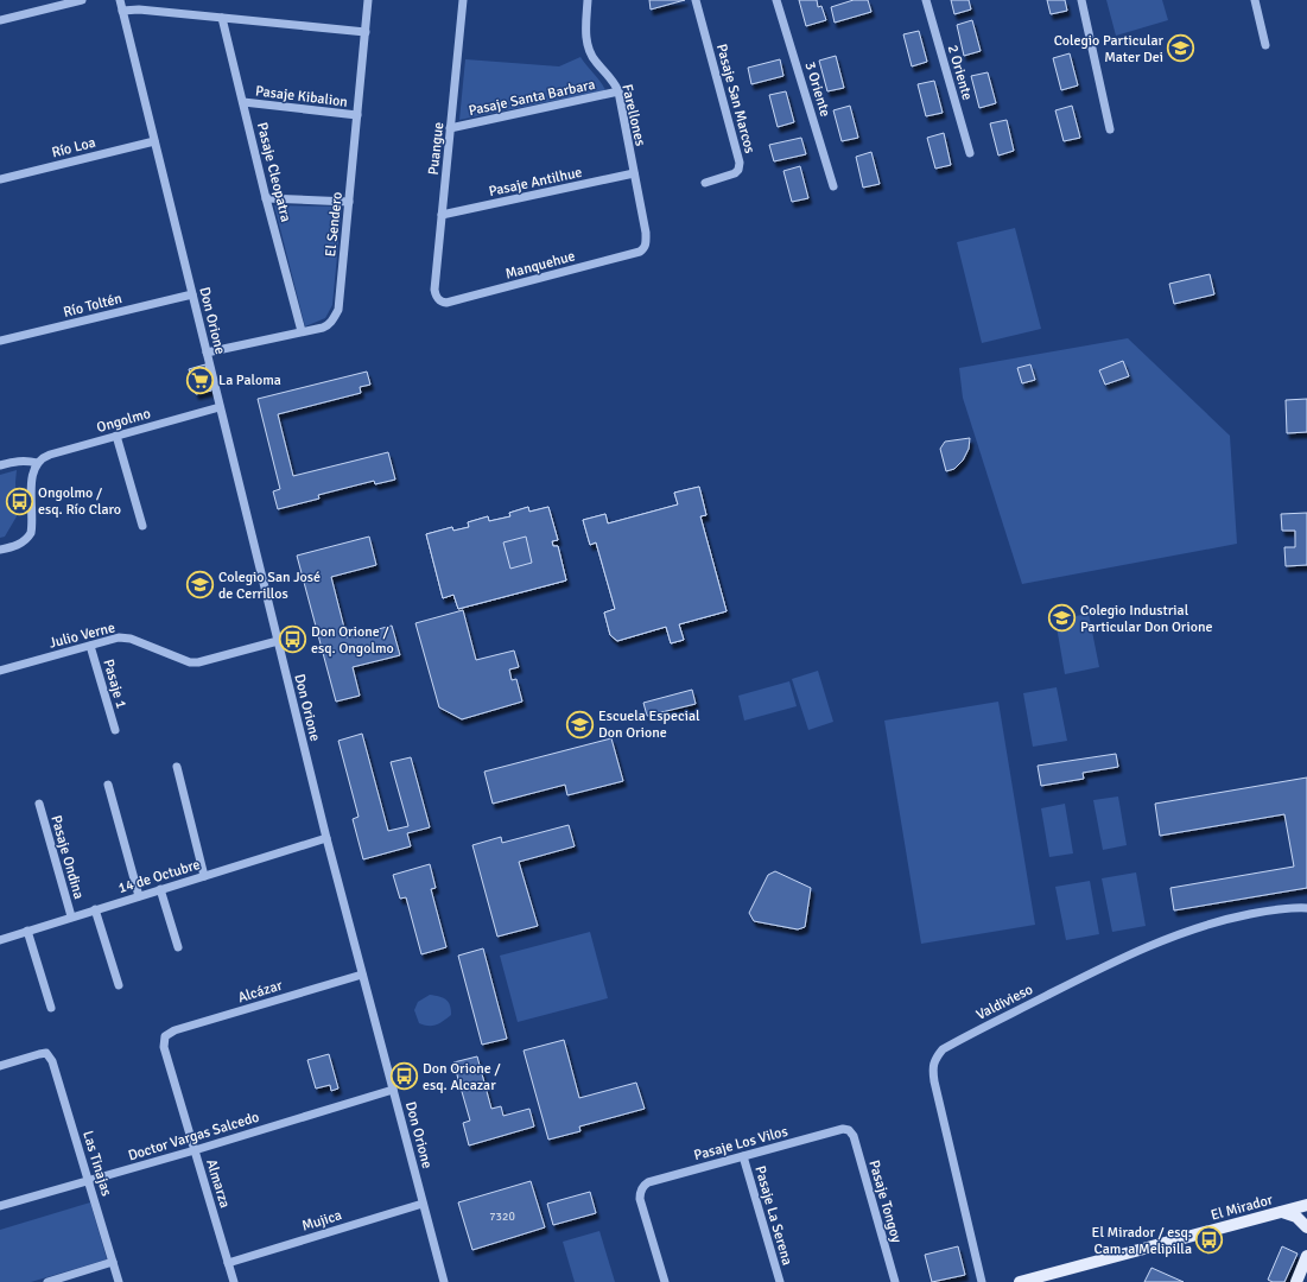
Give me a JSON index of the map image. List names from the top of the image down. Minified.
{"streets":{"main road":["El Mirador"],"street":["2 Oriente","3 Oriente","Pasaje Kibalion","Pasaje Santa Barbara","Pasaje San Marcos","Farellones","Río Loa","Puangue","Pasaje Cleopatra","Pasaje Antilhue","El Sendero","Manquehue","Río Toltén","Don Orione","Ongolmo","Julio Verne","Pasaje 1","Pasaje Ondina","14 de Octubre","Alcázar","Valdivieso","Doctor Vargas Salcedo","Pasaje Los Vilos","Las Tinajas","Almarza","Pasaje Tongoy","Pasaje La Serena","Mujica"]},"crossings":[["Pasaje Kibalion","Pasaje Cleopatra"],["Pasaje Kibalion","El Sendero"],["Pasaje Santa Barbara","Farellones"],["Pasaje Santa Barbara","Puangue"],["Farellones","Pasaje Antilhue"],["Farellones","Manquehue"],["Río Loa","Don Orione"],["Puangue","Pasaje Antilhue"],["Puangue","Manquehue"],["Pasaje Cleopatra","El Sendero"],["El Sendero","Don Orione"],["Río Toltén","Don Orione"],["Don Orione","Ongolmo"],["Don Orione","Julio Verne"],["Don Orione","14 de Octubre"],["Don Orione","Alcázar"],["Don Orione","Doctor Vargas Salcedo"],["Don Orione","Mujica"],["Julio Verne","Pasaje 1"],["Pasaje Ondina","14 de Octubre"],["Alcázar","Almarza"],["Doctor Vargas Salcedo","Las Tinajas"],["Doctor Vargas Salcedo","Almarza"],["Pasaje Los Vilos","Pasaje Tongoy"],["Pasaje Los Vilos","Pasaje La Serena"],["Almarza","Mujica"]],"places":{"school or university":["Colegio Particular Mater Dei","Colegio San José de Cerrillos","Colegio Industrial Particular Don Orione","Escuela Especial Don Orione"],"supermarket":["La Paloma"],"bus stop":["Ongolmo / esq. Río Claro","Don Orione / esq. Ongolmo","Don Orione / esq. Alcazar","El Mirador / esq. Cam. a Melipilla"]},"house_numbers":["7320"]}
